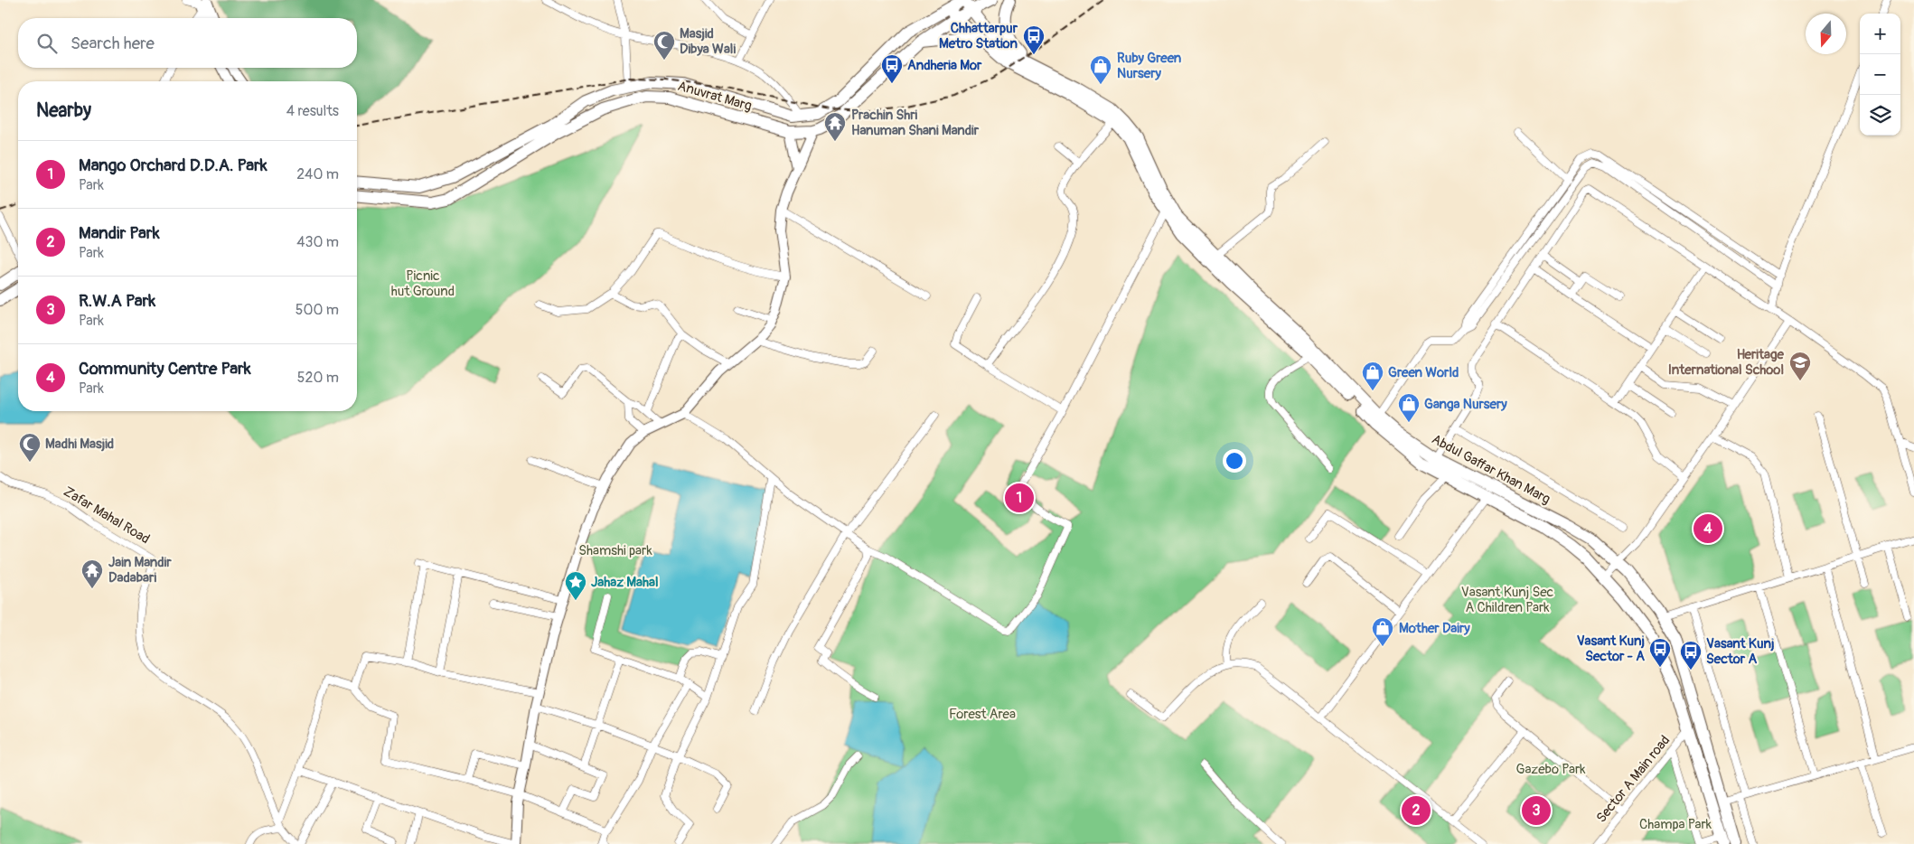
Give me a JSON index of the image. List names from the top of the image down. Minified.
{"streets":{"main road":["Anuvrat Marg","Abdul Gaffar Khan Marg"],"street":["Zafar Mahal Road","Sector A Main road"]},"crossings":[["Anuvrat Marg","Abdul Gaffar Khan Marg"],["Abdul Gaffar Khan Marg","Sector A Main road"]],"parks":["Picnic hut Ground","Shamshi park","Vasant Kunj Sec A Children Park","Forest Area","Gazebo Park","Champa Park"],"places":{"bus stop":["Chhattarpur Metro Station","Andheria Mor","Vasant Kunj Sector - A","Vasant Kunj Sector A"],"mosque":["Masjid Dibya Wali","Madhi Masjid"],"shop":["Ruby Green Nursery","Green World","Ganga Nursery","Mother Dairy"],"temple":["Prachin Shri Hanuman Shani Mandir","Jain Mandir Dadabari"],"school or university":["Heritage International School"],"place":["Jahaz Mahal"]},"north":"bottom","page":{"map_buttons":["+","−"],"search":"Search here","heading":["Nearby","4 results"],"list":[{"mark":"1","name":"Mango Orchard D.D.A. Park","note":"Park","value":"240 m"},{"mark":"2","name":"Mandir Park","note":"Park","value":"430 m"},{"mark":"3","name":"R.W.A Park","note":"Park","value":"500 m"},{"mark":"4","name":"Community Centre Park","note":"Park","value":"520 m"}],"pins":["1","4","2","3"]}}
